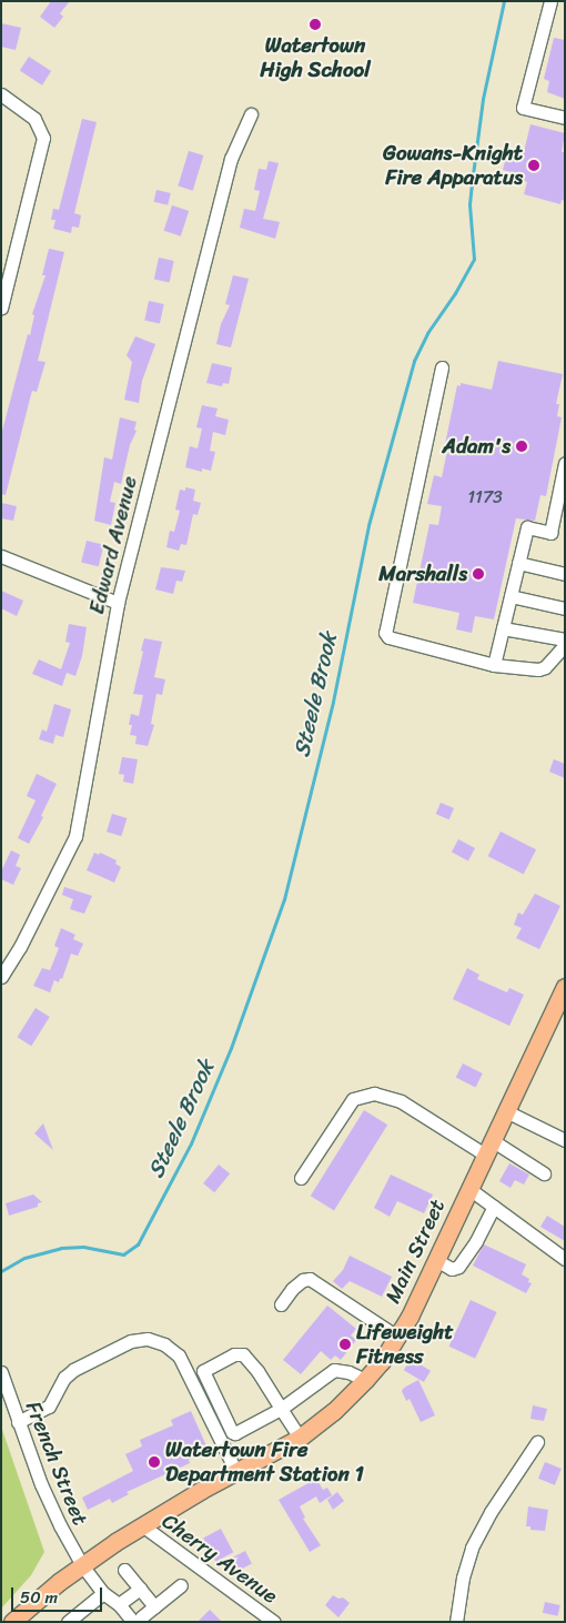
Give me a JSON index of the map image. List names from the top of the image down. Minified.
{"streets":{"main road":["Main Street"],"street":["Edward Avenue","French Street","Cherry Avenue"]},"crossings":[["Main Street","French Street"],["Main Street","Cherry Avenue"]],"water":["Steele Brook"],"places":["Watertown High School","Gowans-Knight Fire Apparatus","Adam's","Marshalls","Lifeweight Fitness","Watertown Fire Department Station 1"],"house_numbers":["1173"],"scale_bar":"50 m"}
